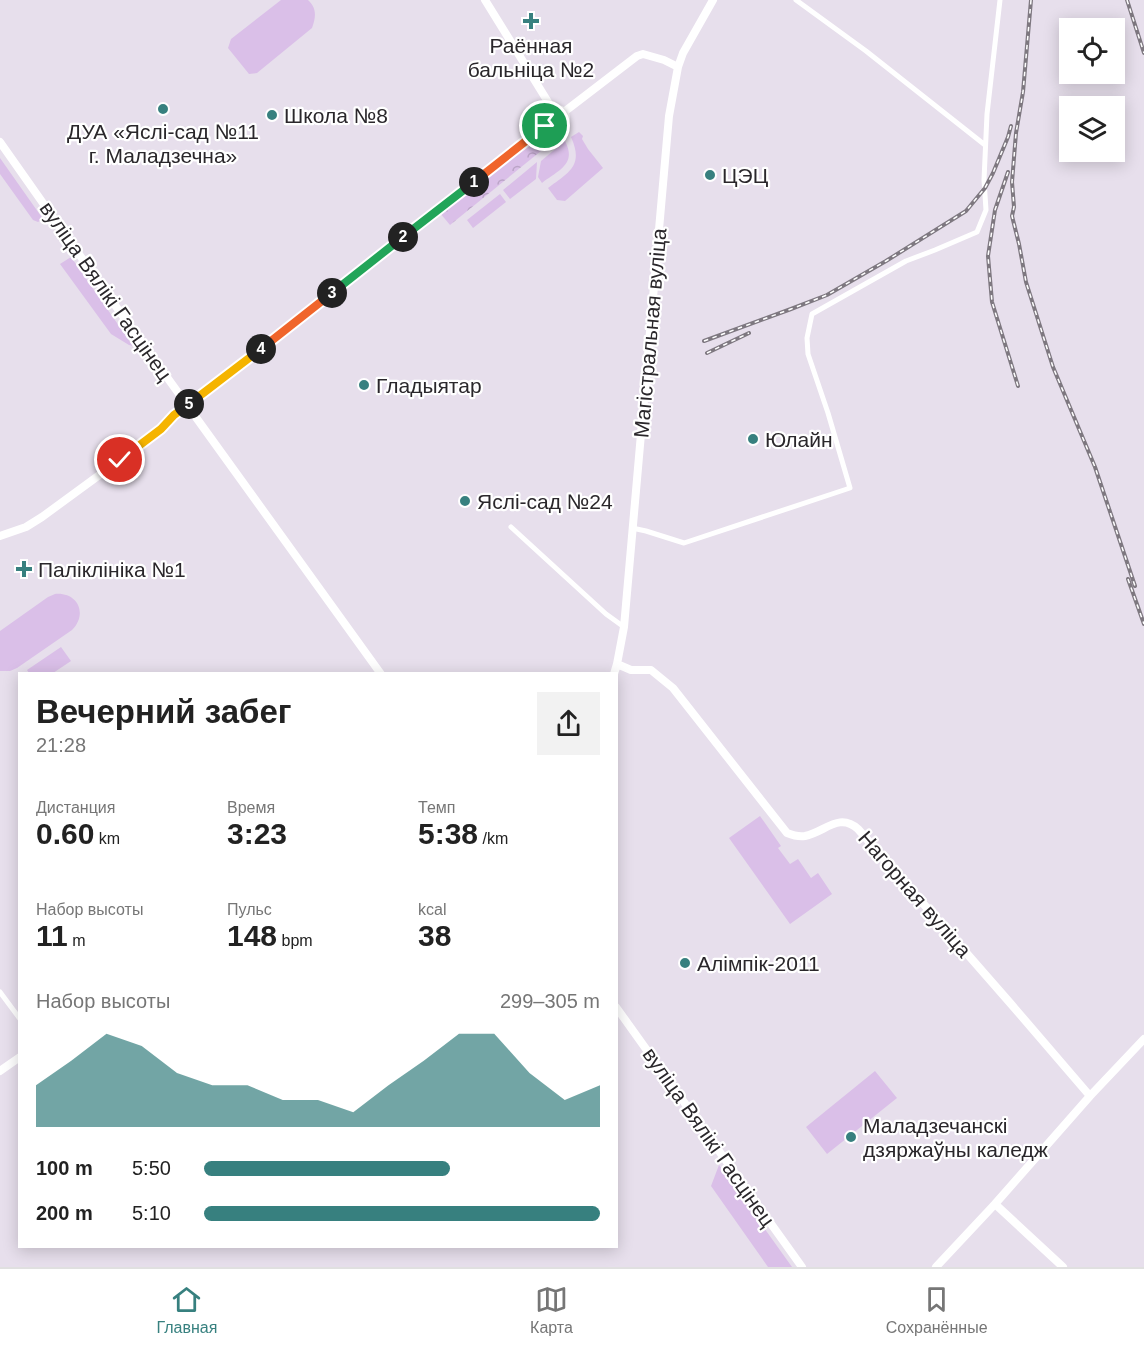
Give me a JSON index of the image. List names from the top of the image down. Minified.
{"streets":{"main road":["вуліца Вялікі Гасцінец","Магістральная вуліца","Нагорная вуліца"]},"crossings":[["Магістральная вуліца","Нагорная вуліца"]],"places":{"health":["Раённая бальніца №2","Паліклініка №1"],"other":["ДУА «Яслі-сад №11 г. Маладзечна»","Школа №8","ЦЭЦ","Гладыятар","Юлайн","Яслі-сад №24","Алімпік-2011","Маладзечанскі дзяржаўны каледж"]},"page":{"pins":["1","2","3","4","5"],"heading":["Вечерний забег","21:28"],"stats":[["Дистанция","0.60 km"],["Время","3:23"],["Темп","5:38 /km"],["Набор высоты","11 m"],["Пульс","148 bpm"],["kcal","38"]],"chart":["Набор высоты","299–305 m"],"list":[{"name":"100 m","note":"5:50"},{"name":"200 m","note":"5:10"}],"tabs":["Главная","Карта","Сохранённые"]}}
